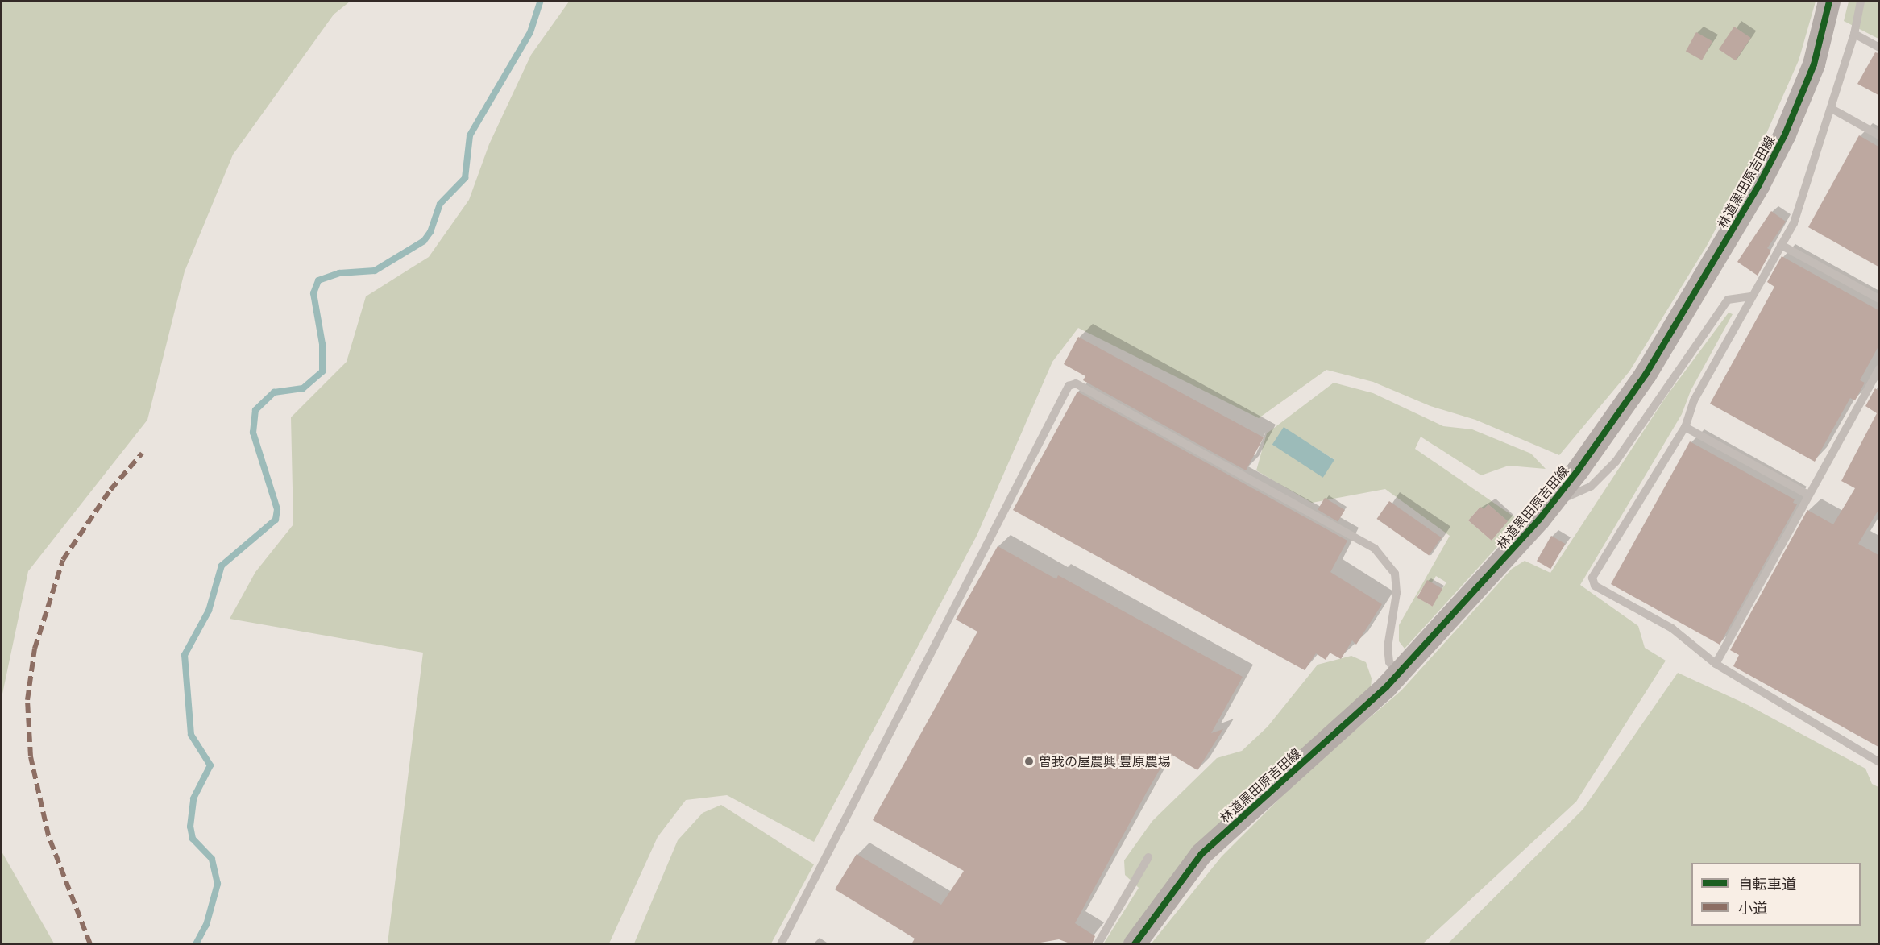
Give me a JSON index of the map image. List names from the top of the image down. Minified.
{"streets":{"street":["林道黒田原吉田線"]},"places":["曽我の屋農興 豊原農場"],"legend":["自転車道","小道"]}
